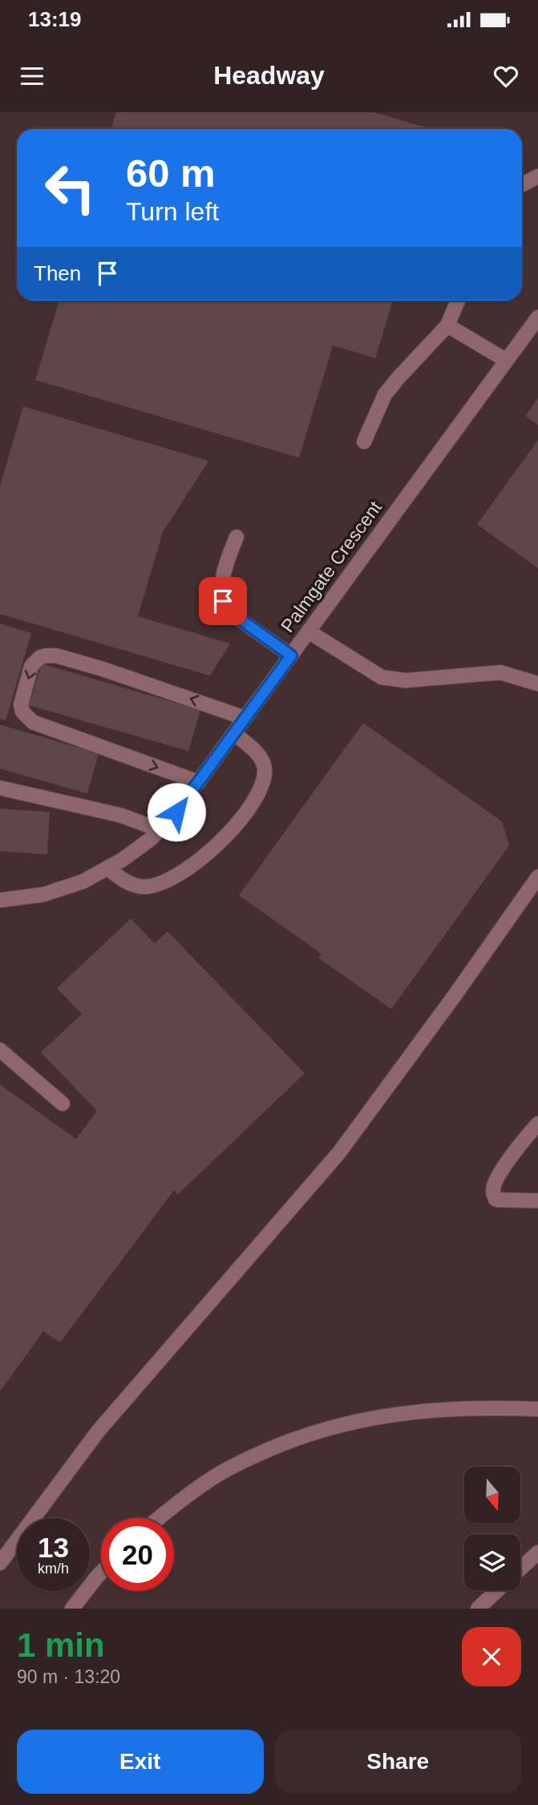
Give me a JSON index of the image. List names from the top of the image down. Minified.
{"streets":{"street":["Palmgate Crescent"]},"north":"bottom","page":{"status":"13:19","header":"Headway","turn":["60 m","Turn left"],"then":"Then","speed":"13 km/h","limit":"20","heading":["1 min","90 m · 13:20"],"buttons":["Exit","Share"]}}
